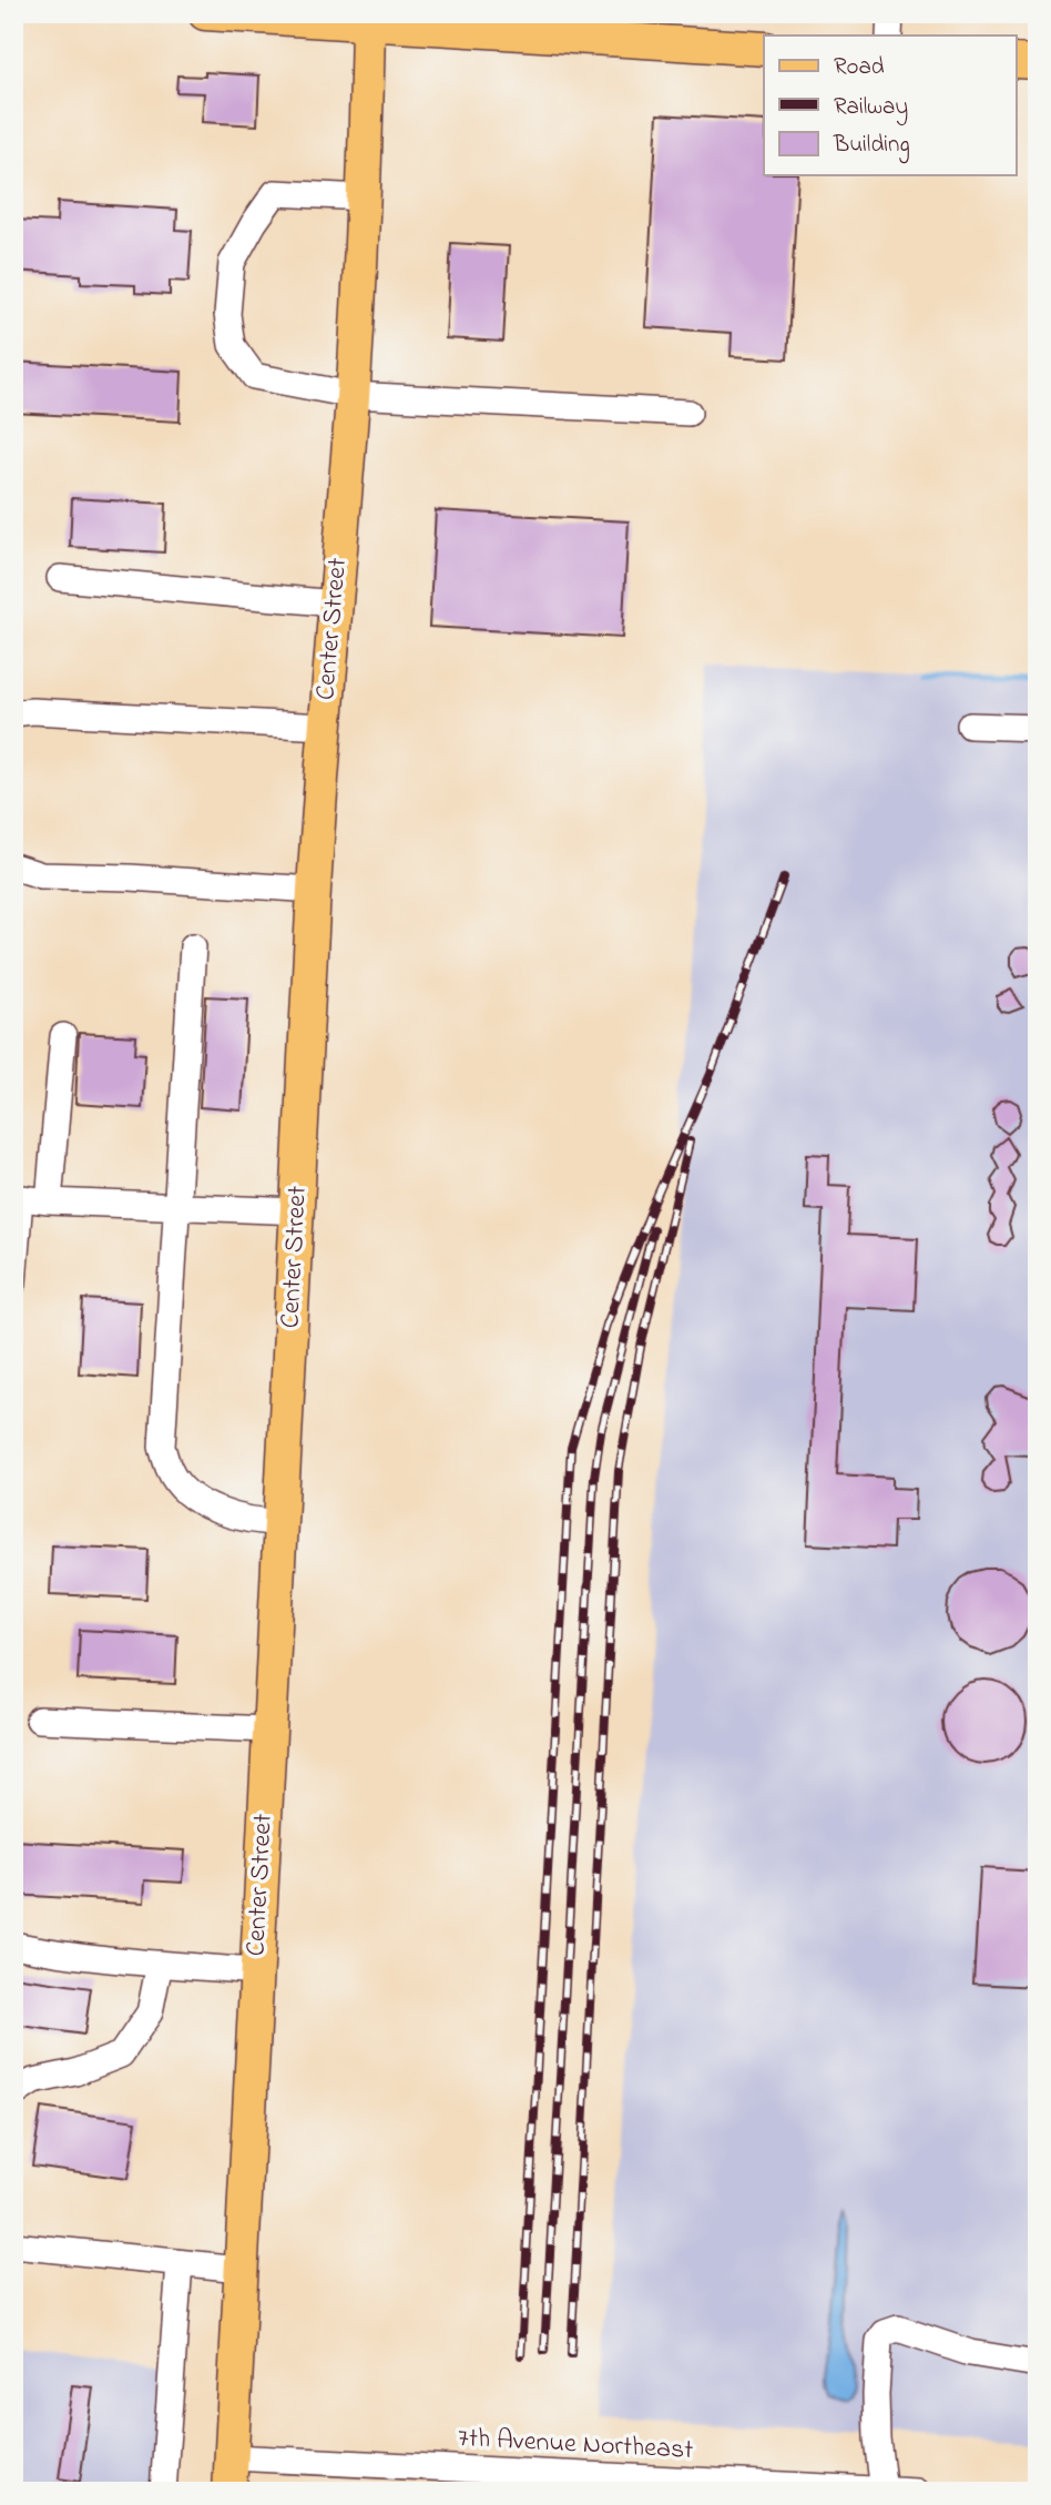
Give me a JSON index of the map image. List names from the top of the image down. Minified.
{"streets":{"main road":["Center Street"],"street":["7th Avenue Northeast"]},"crossings":[["Center Street","7th Avenue Northeast"]],"legend":["Road","Railway","Building"]}
